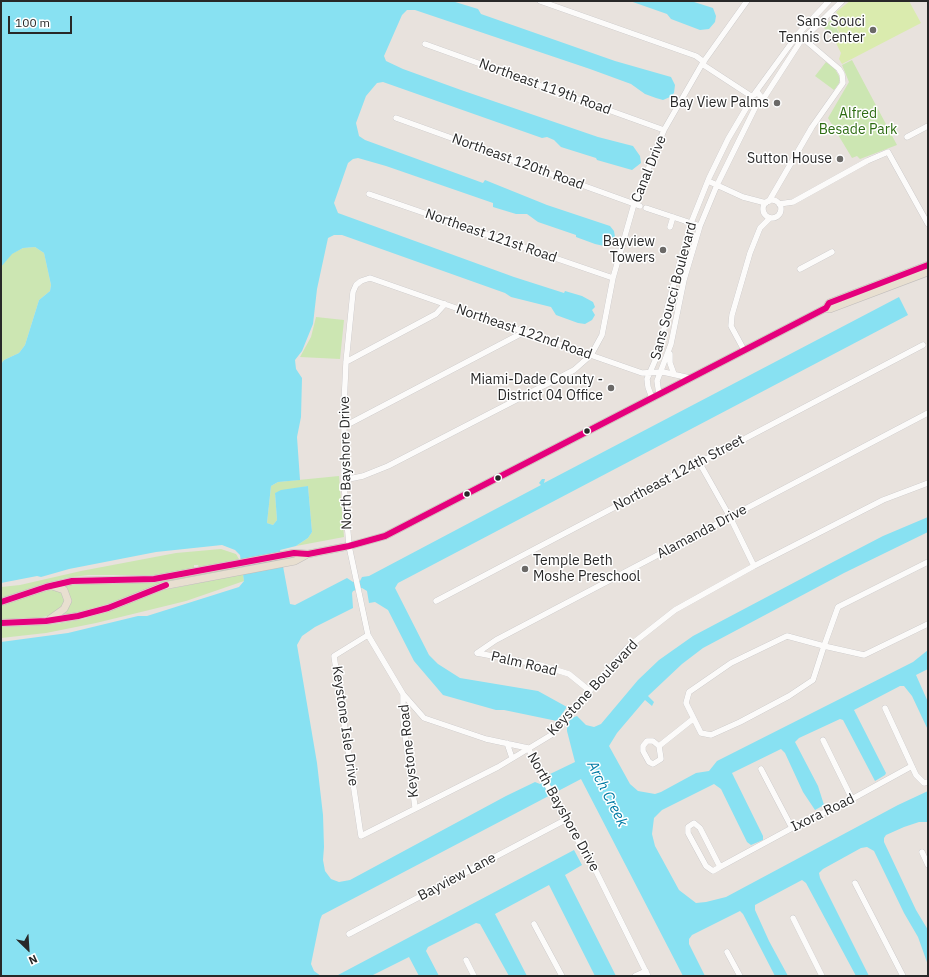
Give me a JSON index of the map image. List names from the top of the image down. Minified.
{"streets":{"street":["Northeast 119th Road","Northeast 120th Road","Canal Drive","Northeast 121st Road","Sans Soucci Boulevard","Northeast 122nd Road","North Bayshore Drive","Northeast 124th Street","Alamanda Drive","Palm Road","Keystone Boulevard","Keystone Isle Drive","Keystone Road","Ixora Road","Bayview Lane"]},"crossings":[["Northeast 119th Road","Canal Drive"],["Northeast 120th Road","Canal Drive"],["Northeast 120th Road","Sans Soucci Boulevard"],["Canal Drive","Northeast 121st Road"],["Canal Drive","Northeast 122nd Road"],["Canal Drive","North Bayshore Drive"],["Sans Soucci Boulevard","Northeast 122nd Road"],["Northeast 122nd Road","North Bayshore Drive"],["North Bayshore Drive","Keystone Boulevard"],["North Bayshore Drive","Keystone Isle Drive"],["North Bayshore Drive","Keystone Road"],["North Bayshore Drive","Bayview Lane"],["Alamanda Drive","Palm Road"],["Palm Road","Keystone Boulevard"],["Keystone Boulevard","Keystone Isle Drive"],["Keystone Boulevard","Keystone Road"]],"water":["Arch Creek"],"parks":["Alfred Besade Park"],"places":["Sans Souci Tennis Center","Bay View Palms","Sutton House","Bayview Towers","Miami-Dade County - District 04 Office","Temple Beth Moshe Preschool"],"scale_bar":"100 m","north":"bottom right"}
